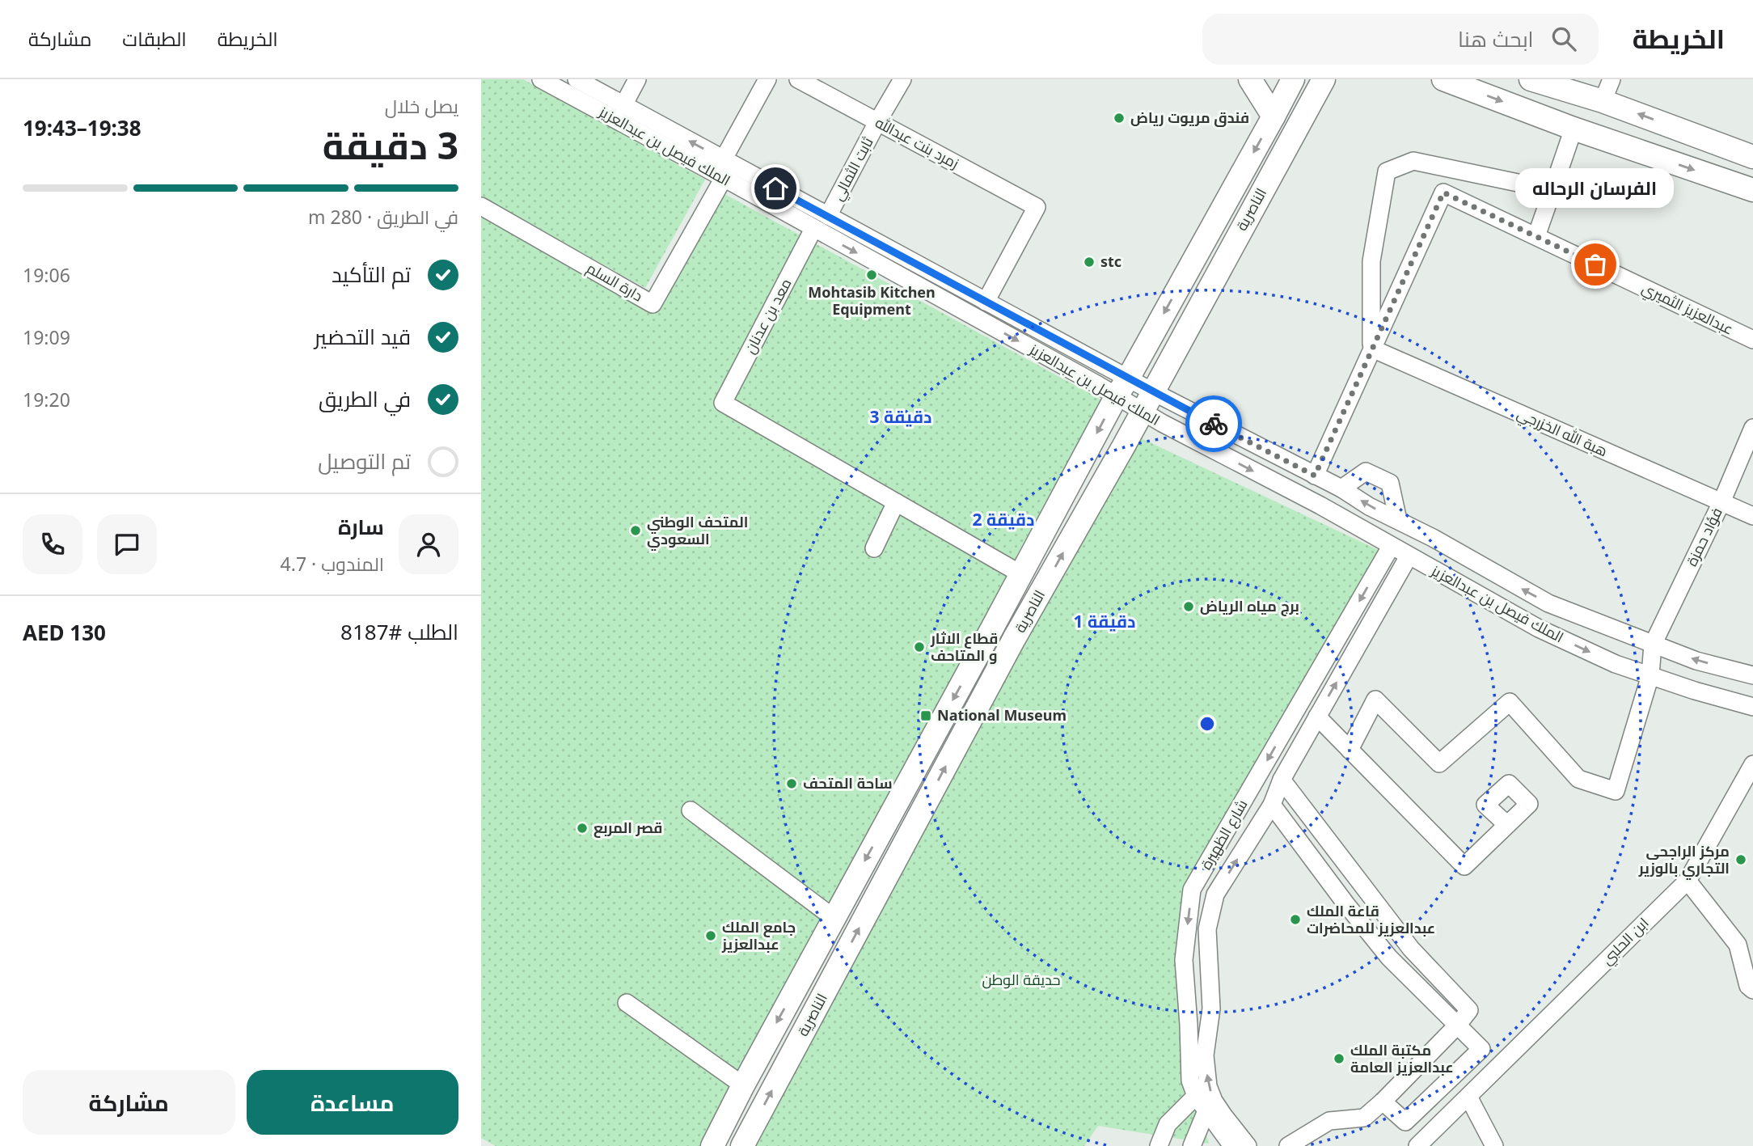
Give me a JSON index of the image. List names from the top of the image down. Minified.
{"streets":{"main road":["الناصرية"],"street":["زمرد بنت عبدالله","الملك فيصل بن عبدالعزيز","ثابت الثمالي","دارة السلم","عبدالعزيز الثميري","معد بن عدنان","هبة الله الخزرجي","فؤاد حمزة","شارع الظهيرة","ابن الحلبي"]},"crossings":[["زمرد بنت عبدالله","الملك فيصل بن عبدالعزيز"],["زمرد بنت عبدالله","ثابت الثمالي"],["الملك فيصل بن عبدالعزيز","ثابت الثمالي"],["الملك فيصل بن عبدالعزيز","الناصرية"],["الملك فيصل بن عبدالعزيز","دارة السلم"],["الملك فيصل بن عبدالعزيز","عبدالعزيز الثميري"],["الملك فيصل بن عبدالعزيز","معد بن عدنان"],["الملك فيصل بن عبدالعزيز","فؤاد حمزة"],["الملك فيصل بن عبدالعزيز","شارع الظهيرة"],["عبدالعزيز الثميري","هبة الله الخزرجي"],["هبة الله الخزرجي","فؤاد حمزة"]],"parks":["حديقة الوطن"],"places":{"other":["فندق مريوت رياض","stc","الفرسان الرحاله","Mohtasib Kitchen Equipment","المتحف الوطني السعودي","برج مياه الرياض","قطاع الاثار و المتاحف","ساحة المتحف","قصر المربع","مركز الراجحي التجاري بالوزير","قاعة الملك عبدالعزيز للمحاضرات","جامع الملك عبدالعزيز","مكتبة الملك عبدالعزيز العامة"],"transit":["National Museum"]},"page":{"header":"الخريطة","search":"ابحث هنا","nav":["الخريطة","الطبقات","مشاركة"],"heading":["3 دقيقة","يصل خلال","19:38–19:43"],"panel":["سارة","المندوب · 4.7","الطلب #8187","AED 130"],"bubble":"الفرسان الرحاله","bar":"في الطريق · 280 m","list":[["تم التأكيد","19:06"],["قيد التحضير","19:09"],["في الطريق","19:20"],"تم التوصيل"],"buttons":["مساعدة","مشاركة"]},"rings":["3 دقيقة","2 دقيقة","1 دقيقة"]}
